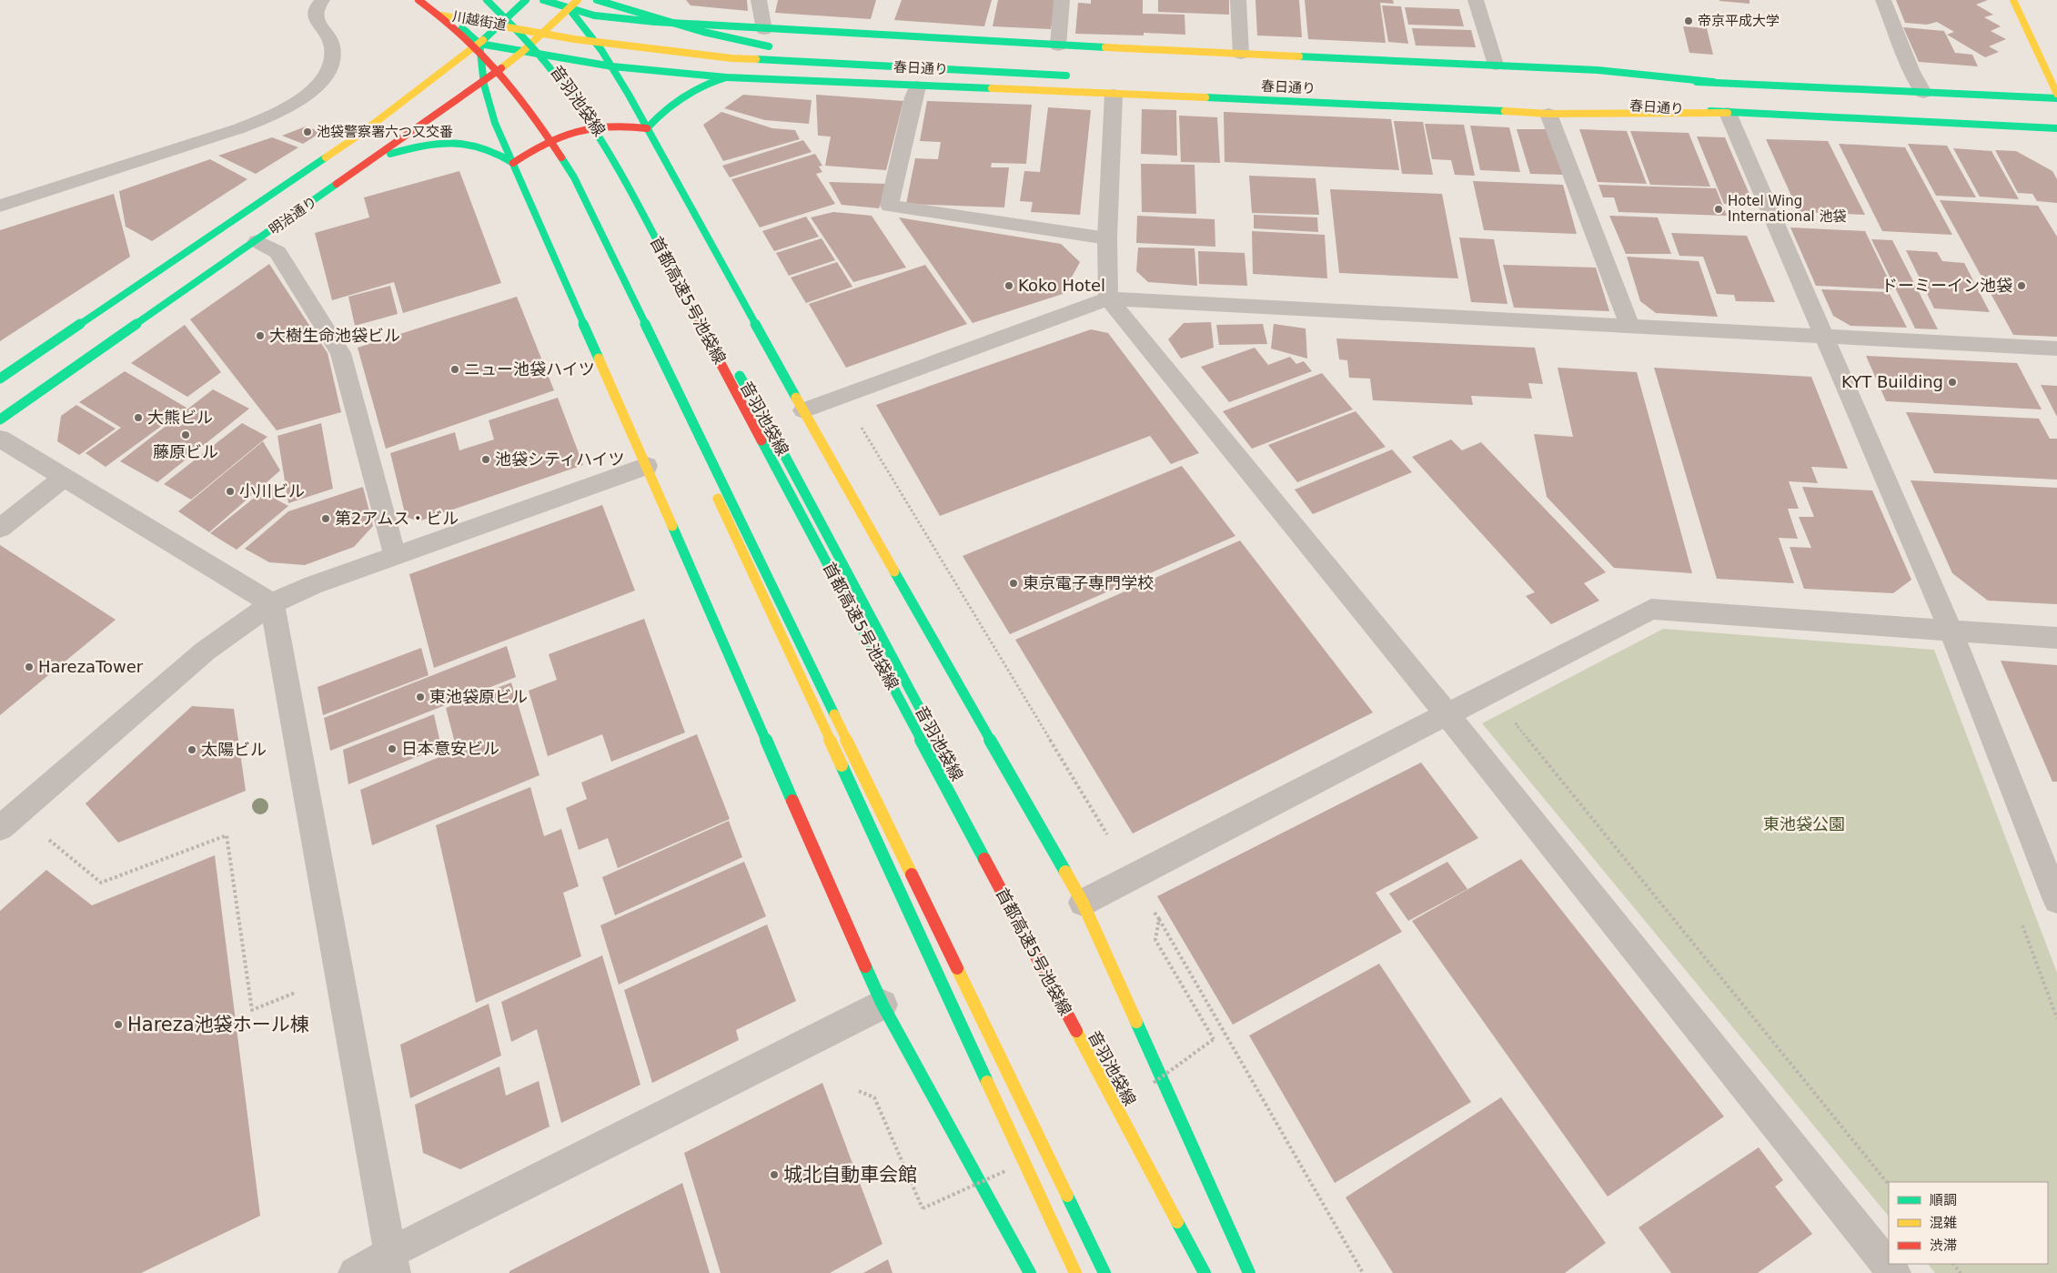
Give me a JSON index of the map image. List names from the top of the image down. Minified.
{"streets":{"main road":["川越街道","春日通り","音羽池袋線","明治通り","首都高速5号池袋線"]},"crossings":[["川越街道","春日通り"],["川越街道","音羽池袋線"],["春日通り","音羽池袋線"],["音羽池袋線","首都高速5号池袋線"]],"parks":["東池袋公園"],"places":["帝京平成大学","池袋警察署六つ又交番","Hotel Wing International 池袋","Koko Hotel","ドーミーイン池袋","大樹生命池袋ビル","ニュー池袋ハイツ","KYT Building","大熊ビル","藤原ビル","池袋シティハイツ","小川ビル","第2アムス・ビル","東京電子専門学校","HarezaTower","東池袋原ビル","日本意安ビル","太陽ビル","Hareza池袋ホール棟","城北自動車会館"],"legend":["順調","混雑","渋滞"]}
